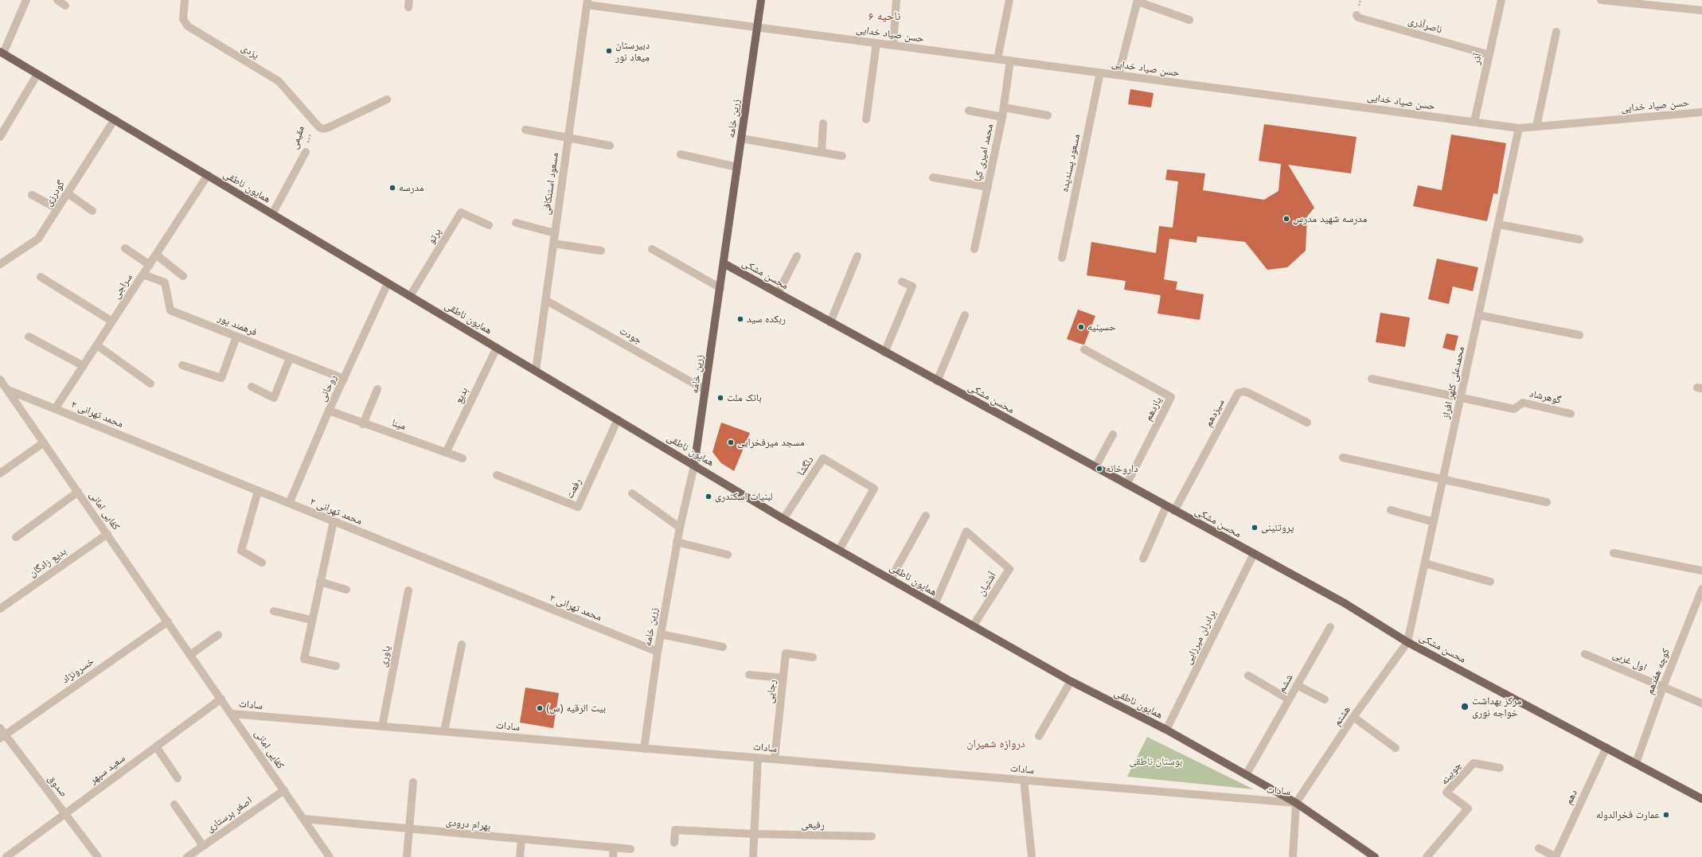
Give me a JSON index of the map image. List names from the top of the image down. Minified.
{"streets":{"main road":["زرین خامه","همایون ناطقی","محسن مشکی"],"street":["ناصرآذری","حسن صیاد خدایی","یزدی","آذر","مقیمی","محمد امیری کیا","مسعود پسندیده","مسعود استنکافی","گودرزی","پرتو","سراجی","فرهمند پور","جودت","محمدعلی کلهر افراز","روحانی","بدیع","گوهرشاد","یازدهم","سیزدهم","محمد تهرانی ۲","مینا","دلگشا","رفعت","کفایی امانی","بدیع زادگان","آشتیان","برادران میرزایی","یاوری","اول غربی","خسرونژاد","کوچه هفدهم","ششم","رجایی","سادات","هشتم","سعید سپهر","چوبینه","صدوق","دهم","اصغر پرستاری","بهرام درودی","رفیعی"]},"crossings":[["ناصرآذری","آذر"],["حسن صیاد خدایی","آذر"],["حسن صیاد خدایی","زرین خامه"],["حسن صیاد خدایی","محمد امیری کیا"],["حسن صیاد خدایی","مسعود پسندیده"],["حسن صیاد خدایی","مسعود استنکافی"],["حسن صیاد خدایی","محمدعلی کلهر افراز"],["یزدی","مقیمی"],["زرین خامه","همایون ناطقی"],["زرین خامه","محسن مشکی"],["زرین خامه","جودت"],["زرین خامه","محمد تهرانی ۲"],["زرین خامه","سادات"],["مقیمی","همایون ناطقی"],["مسعود استنکافی","همایون ناطقی"],["مسعود استنکافی","جودت"],["همایون ناطقی","گودرزی"],["همایون ناطقی","پرتو"],["همایون ناطقی","سراجی"],["همایون ناطقی","روحانی"],["همایون ناطقی","بدیع"],["همایون ناطقی","دلگشا"],["همایون ناطقی","رفعت"],["همایون ناطقی","آشتیان"],["همایون ناطقی","برادران میرزایی"],["همایون ناطقی","ششم"],["همایون ناطقی","سادات"],["همایون ناطقی","هشتم"],["محسن مشکی","محمدعلی کلهر افراز"],["محسن مشکی","یازدهم"],["محسن مشکی","سیزدهم"],["محسن مشکی","برادران میرزایی"],["محسن مشکی","کوچه هفدهم"],["محسن مشکی","هشتم"],["محسن مشکی","دهم"],["سراجی","فرهمند پور"],["سراجی","محمد تهرانی ۲"],["فرهمند پور","روحانی"],["محمدعلی کلهر افراز","گوهرشاد"],["محمدعلی کلهر افراز","هشتم"],["روحانی","محمد تهرانی ۲"],["روحانی","مینا"],["بدیع","مینا"],["محمد تهرانی ۲","کفایی امانی"],["کفایی امانی","بدیع زادگان"],["کفایی امانی","خسرونژاد"],["کفایی امانی","سادات"],["کفایی امانی","سعید سپهر"],["کفایی امانی","اصغر پرستاری"],["کفایی امانی","بهرام درودی"],["یاوری","سادات"],["اول غربی","کوچه هفدهم"],["خسرونژاد","صدوق"],["رجایی","سادات"],["سادات","هشتم"],["سعید سپهر","صدوق"]],"districts":["ناحیه ۶","دروازه شمیران"],"parks":["بوستان ناطقی"],"places":["دبیرستان میعاد نور","مدرسه","مدرسه شهید مدرس","ربکده سید","حسینیه","بانک ملت","مسجد میرفخرایی","داروخانه","لبنیات اسکندری","پروتئینی","مرکز بهداشت خواجه نوری","بیت الرقیه (س)","عمارت فخرالدوله"]}
